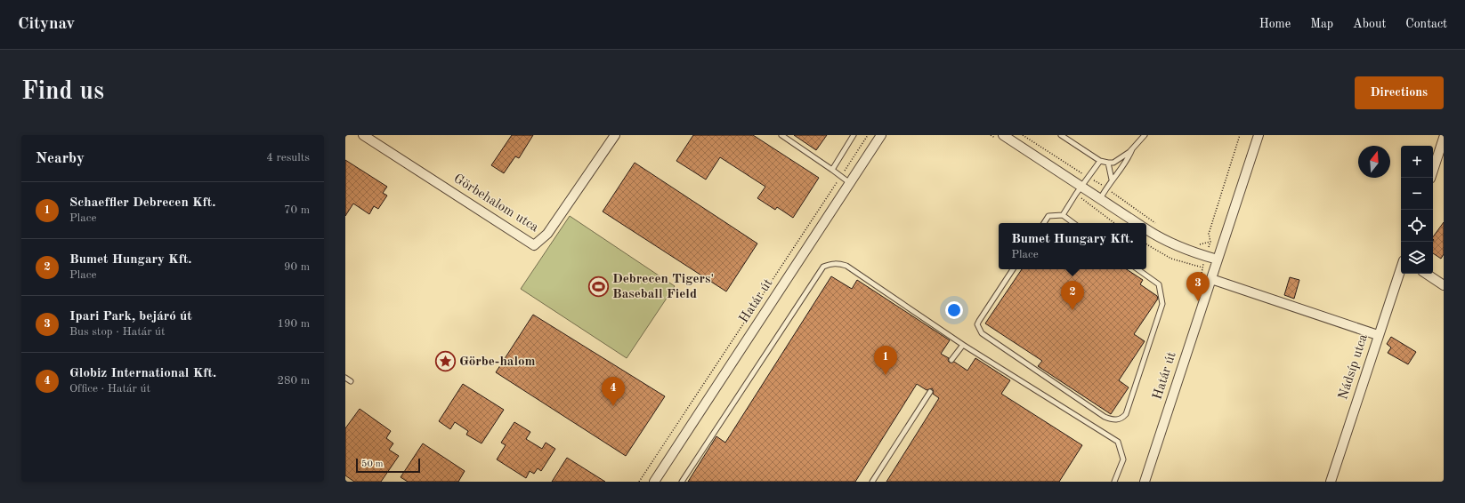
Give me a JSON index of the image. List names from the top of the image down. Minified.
{"streets":{"street":["Görbehalom utca","Határ út","Nádsíp utca"]},"places":{"sports":["Debrecen Tigers' Baseball Field"],"place":["Görbe-halom"]},"scale_bar":"50 m","north":"top","page":{"header":"Citynav","nav":["Home","Map","About","Contact"],"buttons":"Directions","title":"Find us","heading":["Nearby","4 results"],"map_buttons":["+","−"],"list":[{"mark":"1","name":"Schaeffler Debrecen Kft.","note":"Place","value":"70 m"},{"mark":"2","name":"Bumet Hungary Kft.","note":"Place","value":"90 m"},{"mark":"3","name":"Ipari Park, bejáró út","note":"Bus stop · Határ út","value":"190 m"},{"mark":"4","name":"Globiz International Kft.","note":"Office · Határ út","value":"280 m"}],"popup":["Bumet Hungary Kft.","Place"],"pins":["3","2","1","4"],"scale":"50 m"}}
